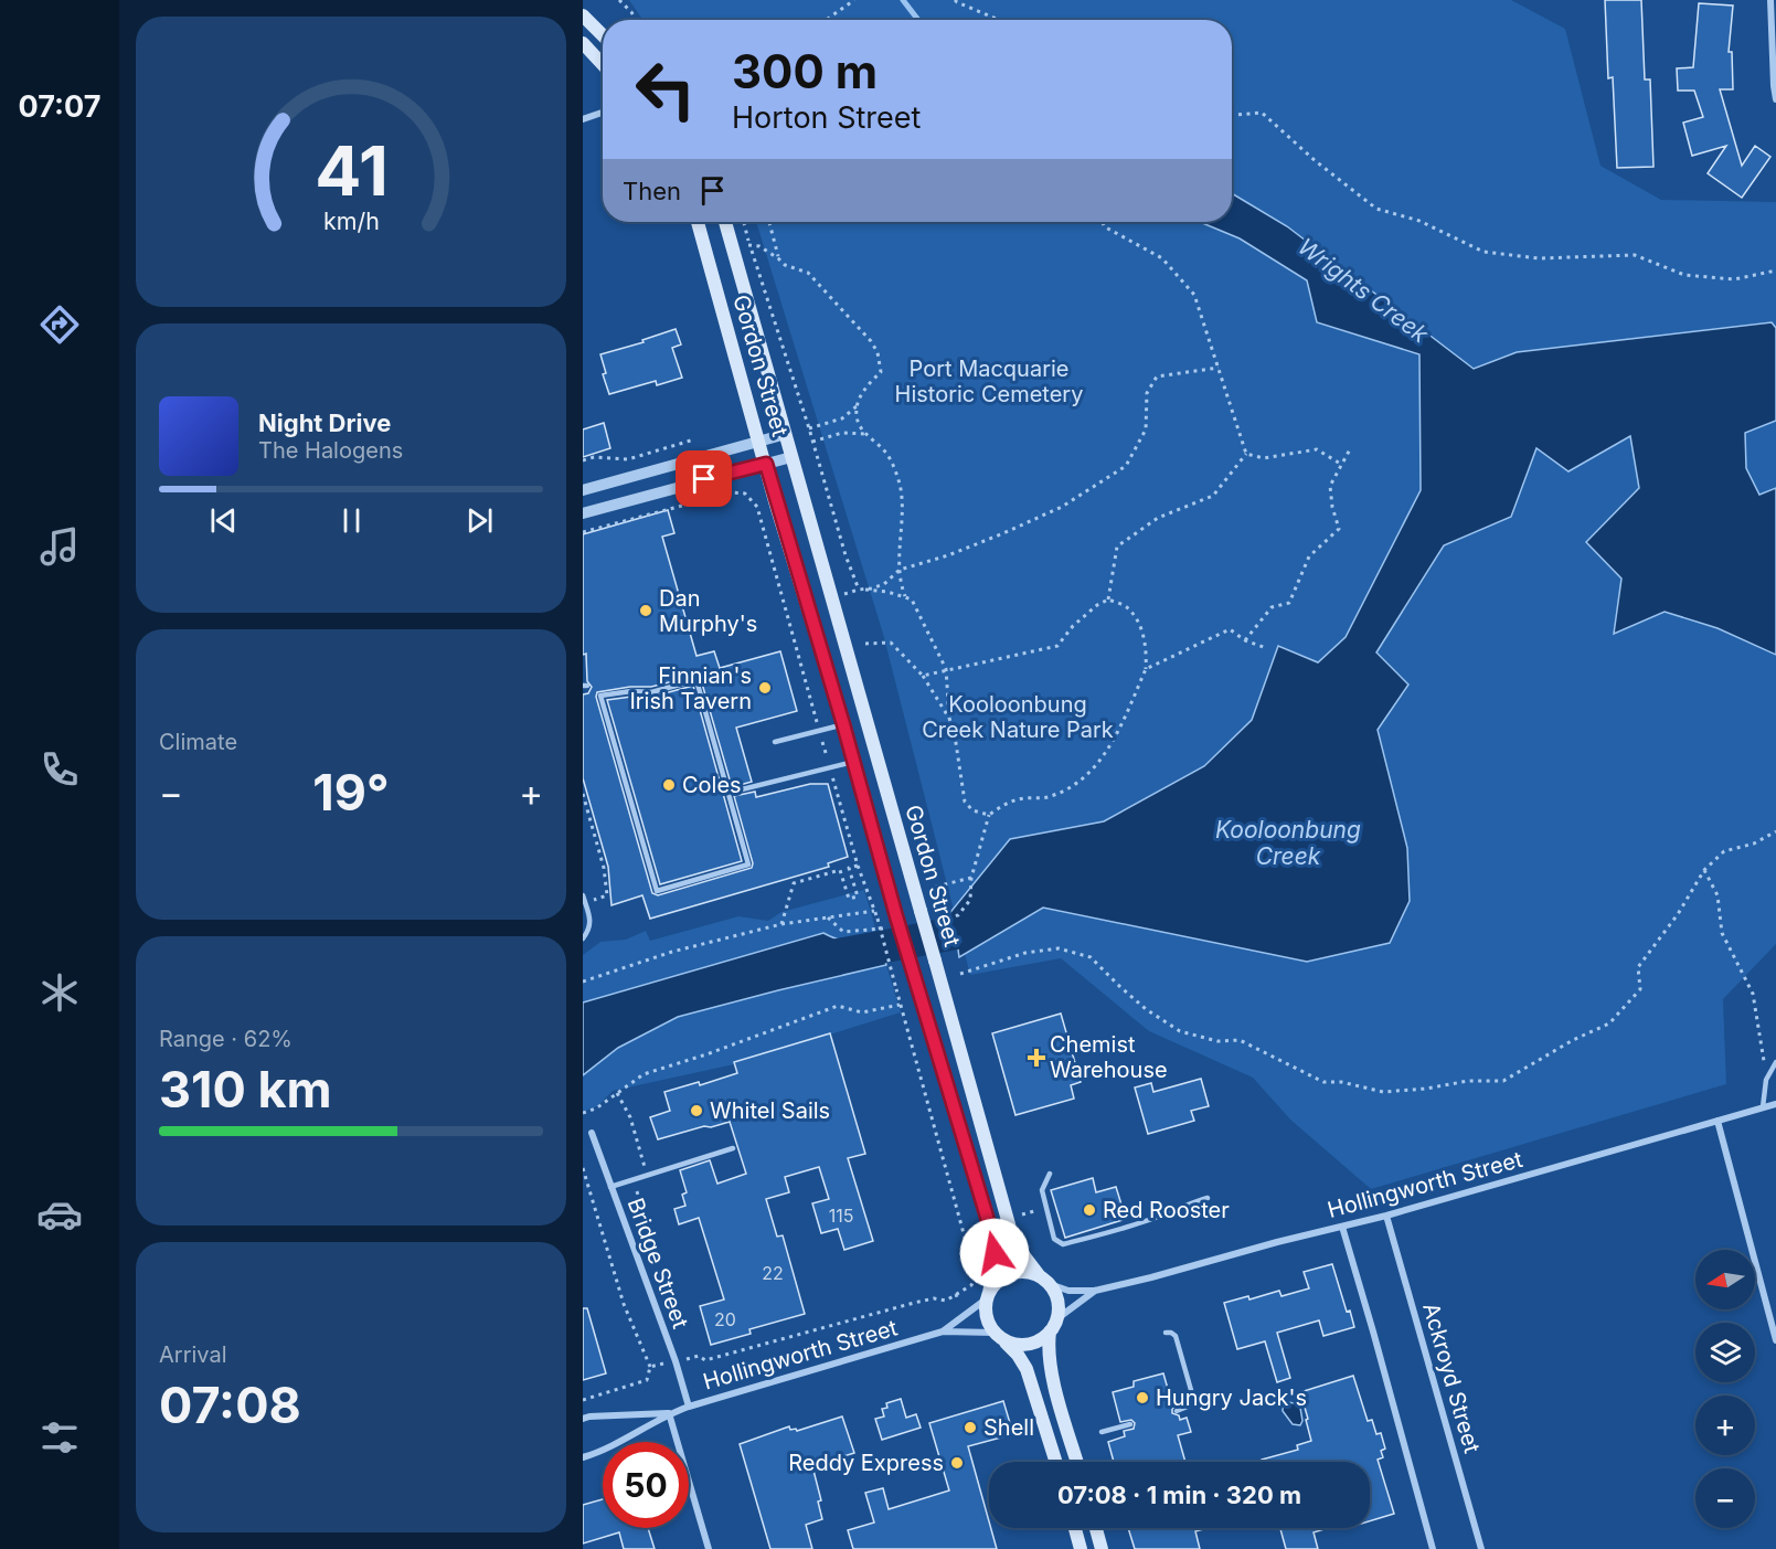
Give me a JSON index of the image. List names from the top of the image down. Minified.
{"streets":{"main road":["Gordon Street"],"street":["Hollingworth Street","Bridge Street","Ackroyd Street"]},"crossings":[["Gordon Street","Hollingworth Street"],["Hollingworth Street","Bridge Street"],["Hollingworth Street","Ackroyd Street"]],"water":["Wrights Creek","Kooloonbung Creek"],"parks":["Port Macquarie Historic Cemetery","Kooloonbung Creek Nature Park"],"places":{"other":["Dan Murphy's","Finnian's Irish Tavern","Coles","Whitel Sails","Red Rooster","Hungry Jack's","Shell","Reddy Express"],"health":["Chemist Warehouse"]},"house_numbers":["115","22","20"],"north":"left","page":{"tabs":"07:07","turn":["300 m","Horton Street"],"then":"Then","song":["Night Drive","The Halogens"],"tile":["Climate",["Range · 62%","310 km"],["Arrival","07:08"]],"heat":["−","19°","+"],"map_buttons":["+","−"],"limit":"50","trip":"07:08 · 1 min · 320 m","gauge":["41","km/h"]}}
